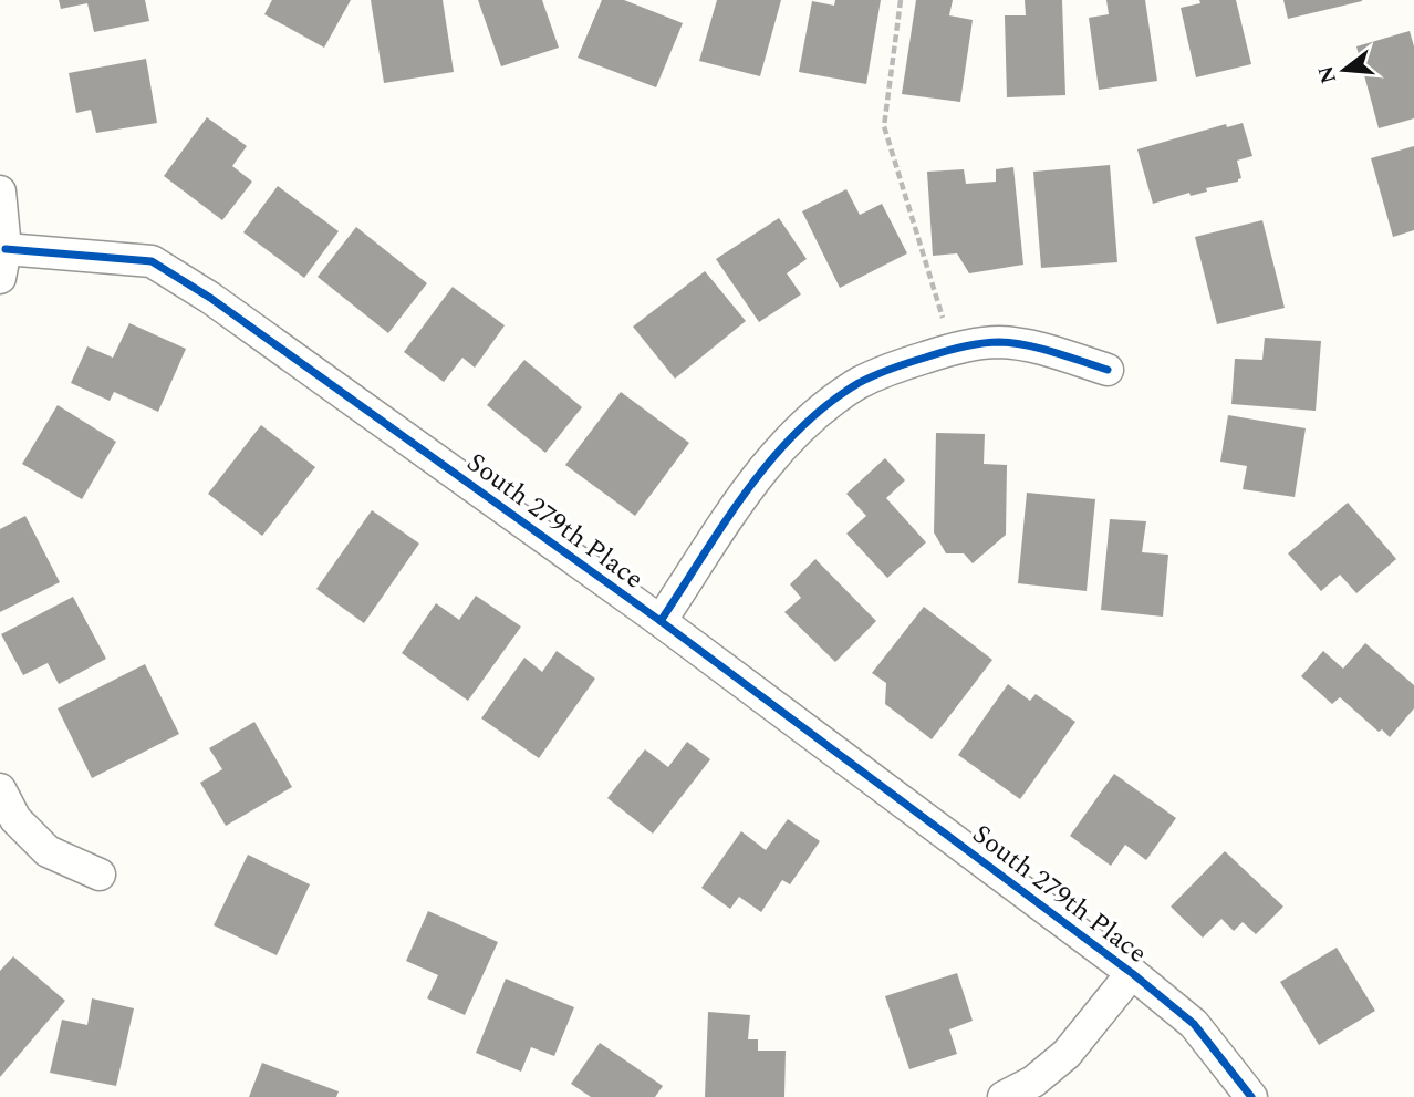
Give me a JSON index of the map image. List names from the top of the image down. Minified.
{"streets":{"street":["South 279th Place"]},"north":"left"}
